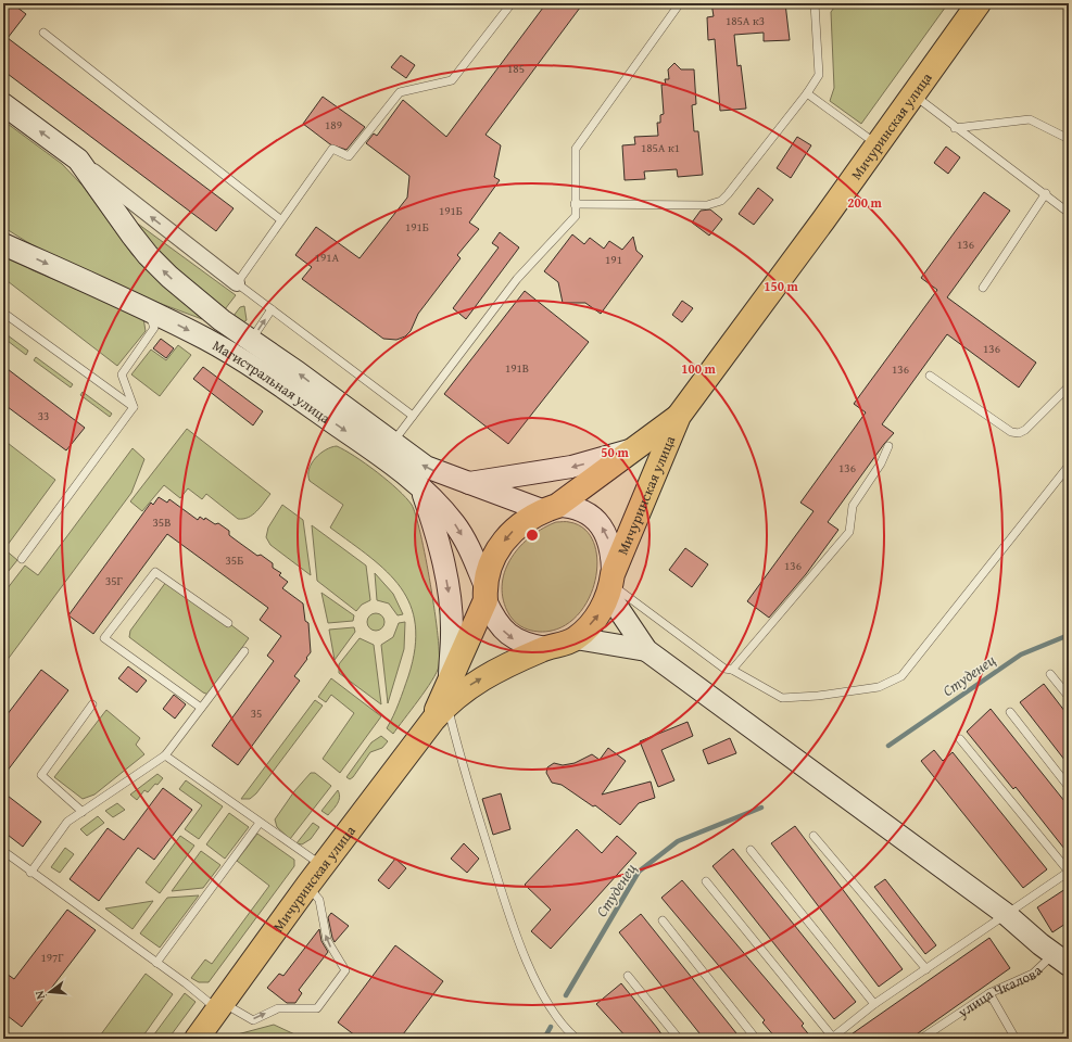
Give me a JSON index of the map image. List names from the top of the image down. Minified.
{"streets":{"main road":["Мичуринская улица","Магистральная улица"],"lane":["улица Чкалова"]},"crossings":[["Мичуринская улица","Магистральная улица"]],"water":["Студенец"],"house_numbers":["185А к3","185","189","185А к1","191Б","191Б","136","191А","191","136","191В","136","33","136","35В","35Б","136","35Г","35","197Г"],"north":"left","rings":["200 m","150 m","100 m","50 m"]}
